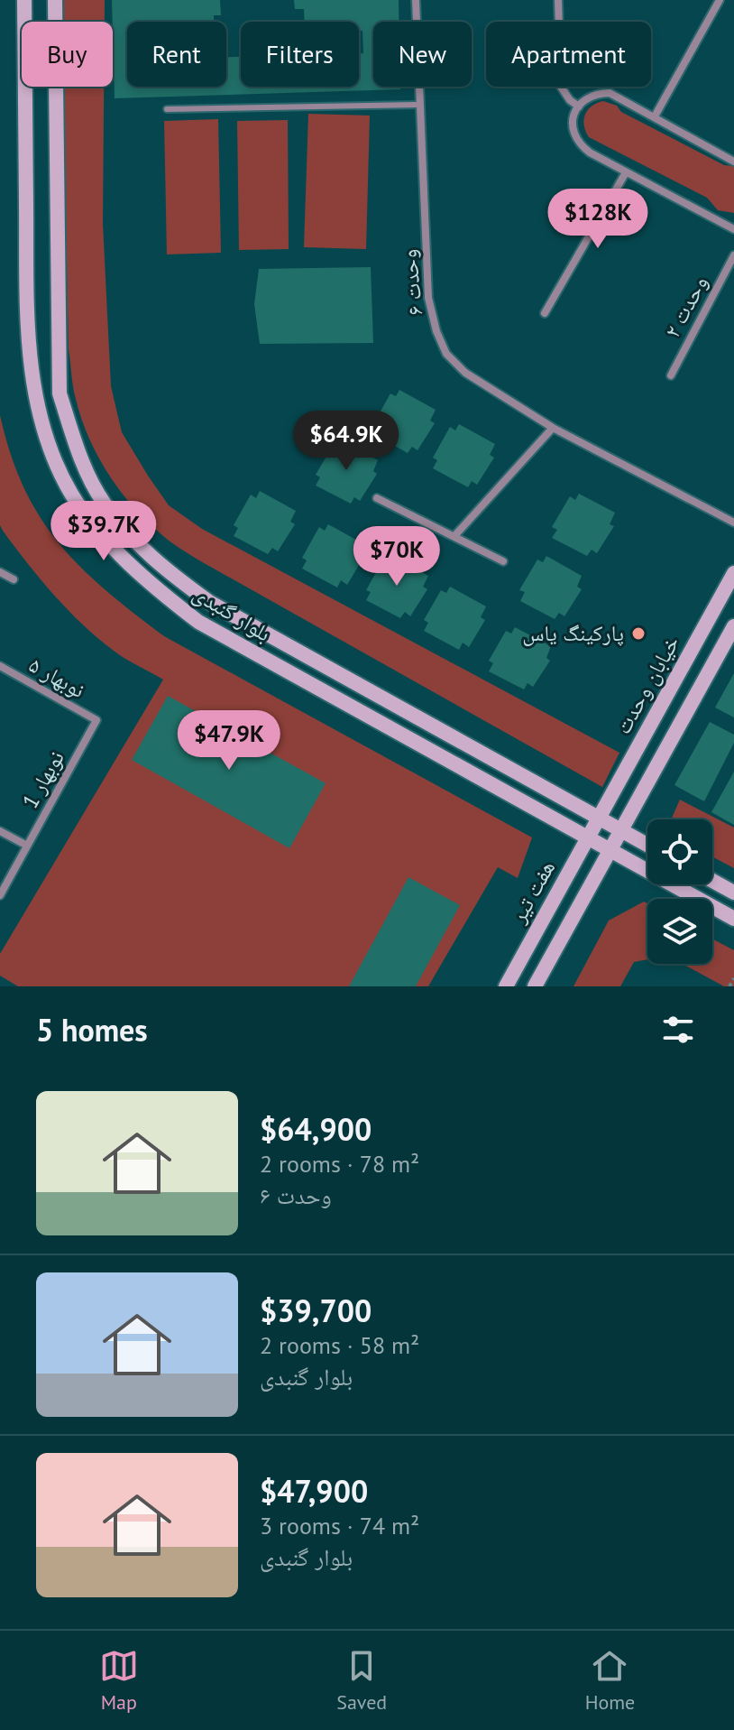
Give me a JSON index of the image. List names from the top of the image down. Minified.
{"streets":{"main road":["بلوار گنبدی","خیابان وحدت","هفت تیر"],"street":["وحدت ۶","وحدت ۲","نوبهار ۵","نوبهار 1"]},"crossings":[["بلوار گنبدی","خیابان وحدت"],["بلوار گنبدی","هفت تیر"],["نوبهار ۵","نوبهار 1"],["خیابان وحدت","هفت تیر"]],"places":["پارکینگ یاس"],"page":{"chip":["Buy","Rent","Filters","New","Apartment"],"price":["$128K","$64.9K","$39.7K","$70K","$47.9K"],"heading":"5 homes","list":[{"name":"$64,900","note":"2 rooms · 78 m² · وحدت ۶"},{"name":"$39,700","note":"2 rooms · 58 m² · بلوار گنبدی"},{"name":"$47,900","note":"3 rooms · 74 m² · بلوار گنبدی"}],"tabs":["Map","Saved","Home"]}}
